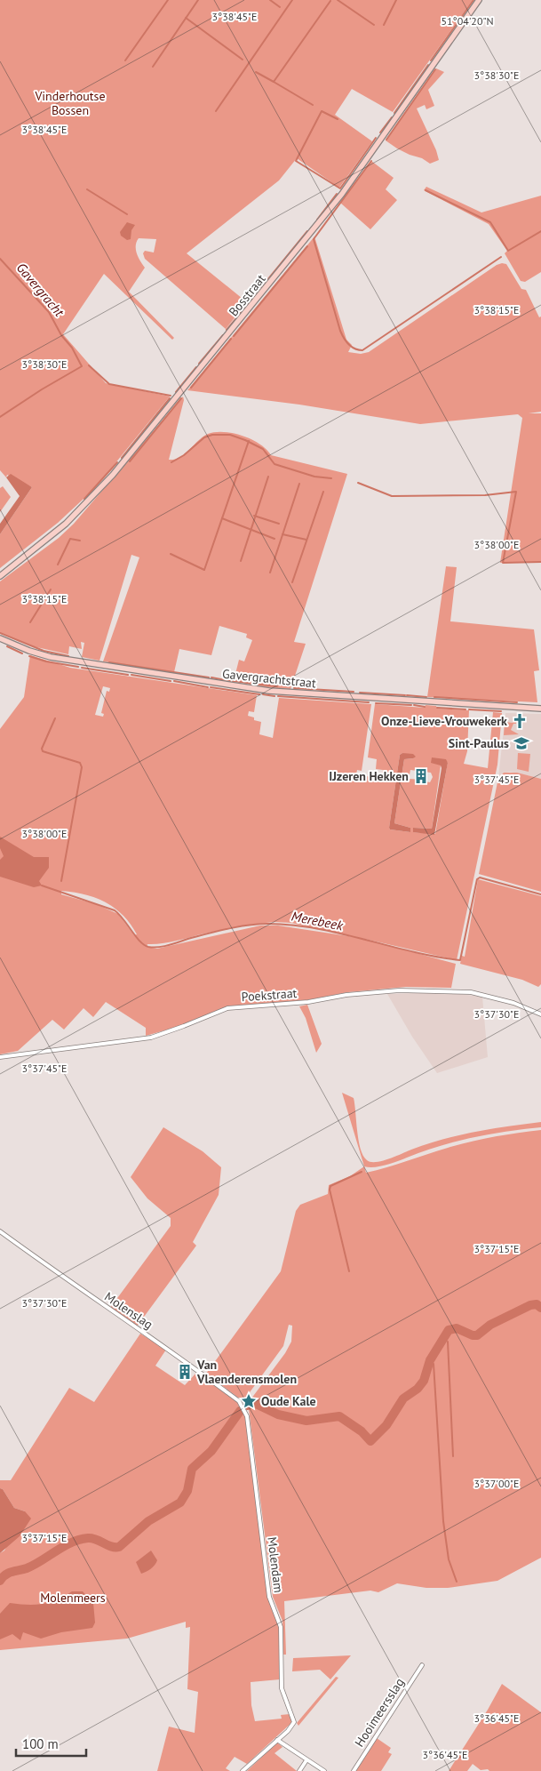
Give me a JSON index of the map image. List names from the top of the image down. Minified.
{"streets":{"street":["Bosstraat","Gavergrachtstraat","Poekstraat","Molenslag","Molendam","Hooimeersslag"]},"crossings":[["Molenslag","Molendam"]],"water":["Gavergracht","Merebeek"],"parks":["Vinderhoutse Bossen","Molenmeers"],"places":{"church":["Onze-Lieve-Vrouwekerk"],"school or university":["Sint-Paulus"],"building":["IJzeren Hekken","Van Vlaenderensmolen"],"place":["Oude Kale"]},"scale_bar":"100 m","coordinates":["3°38'45\"E","51°04'20\"N","3°38'30\"E","3°38'15\"E","3°38'00\"E","3°37'45\"E","3°37'30\"E","3°37'15\"E","3°37'00\"E","3°36'45\"E"]}
